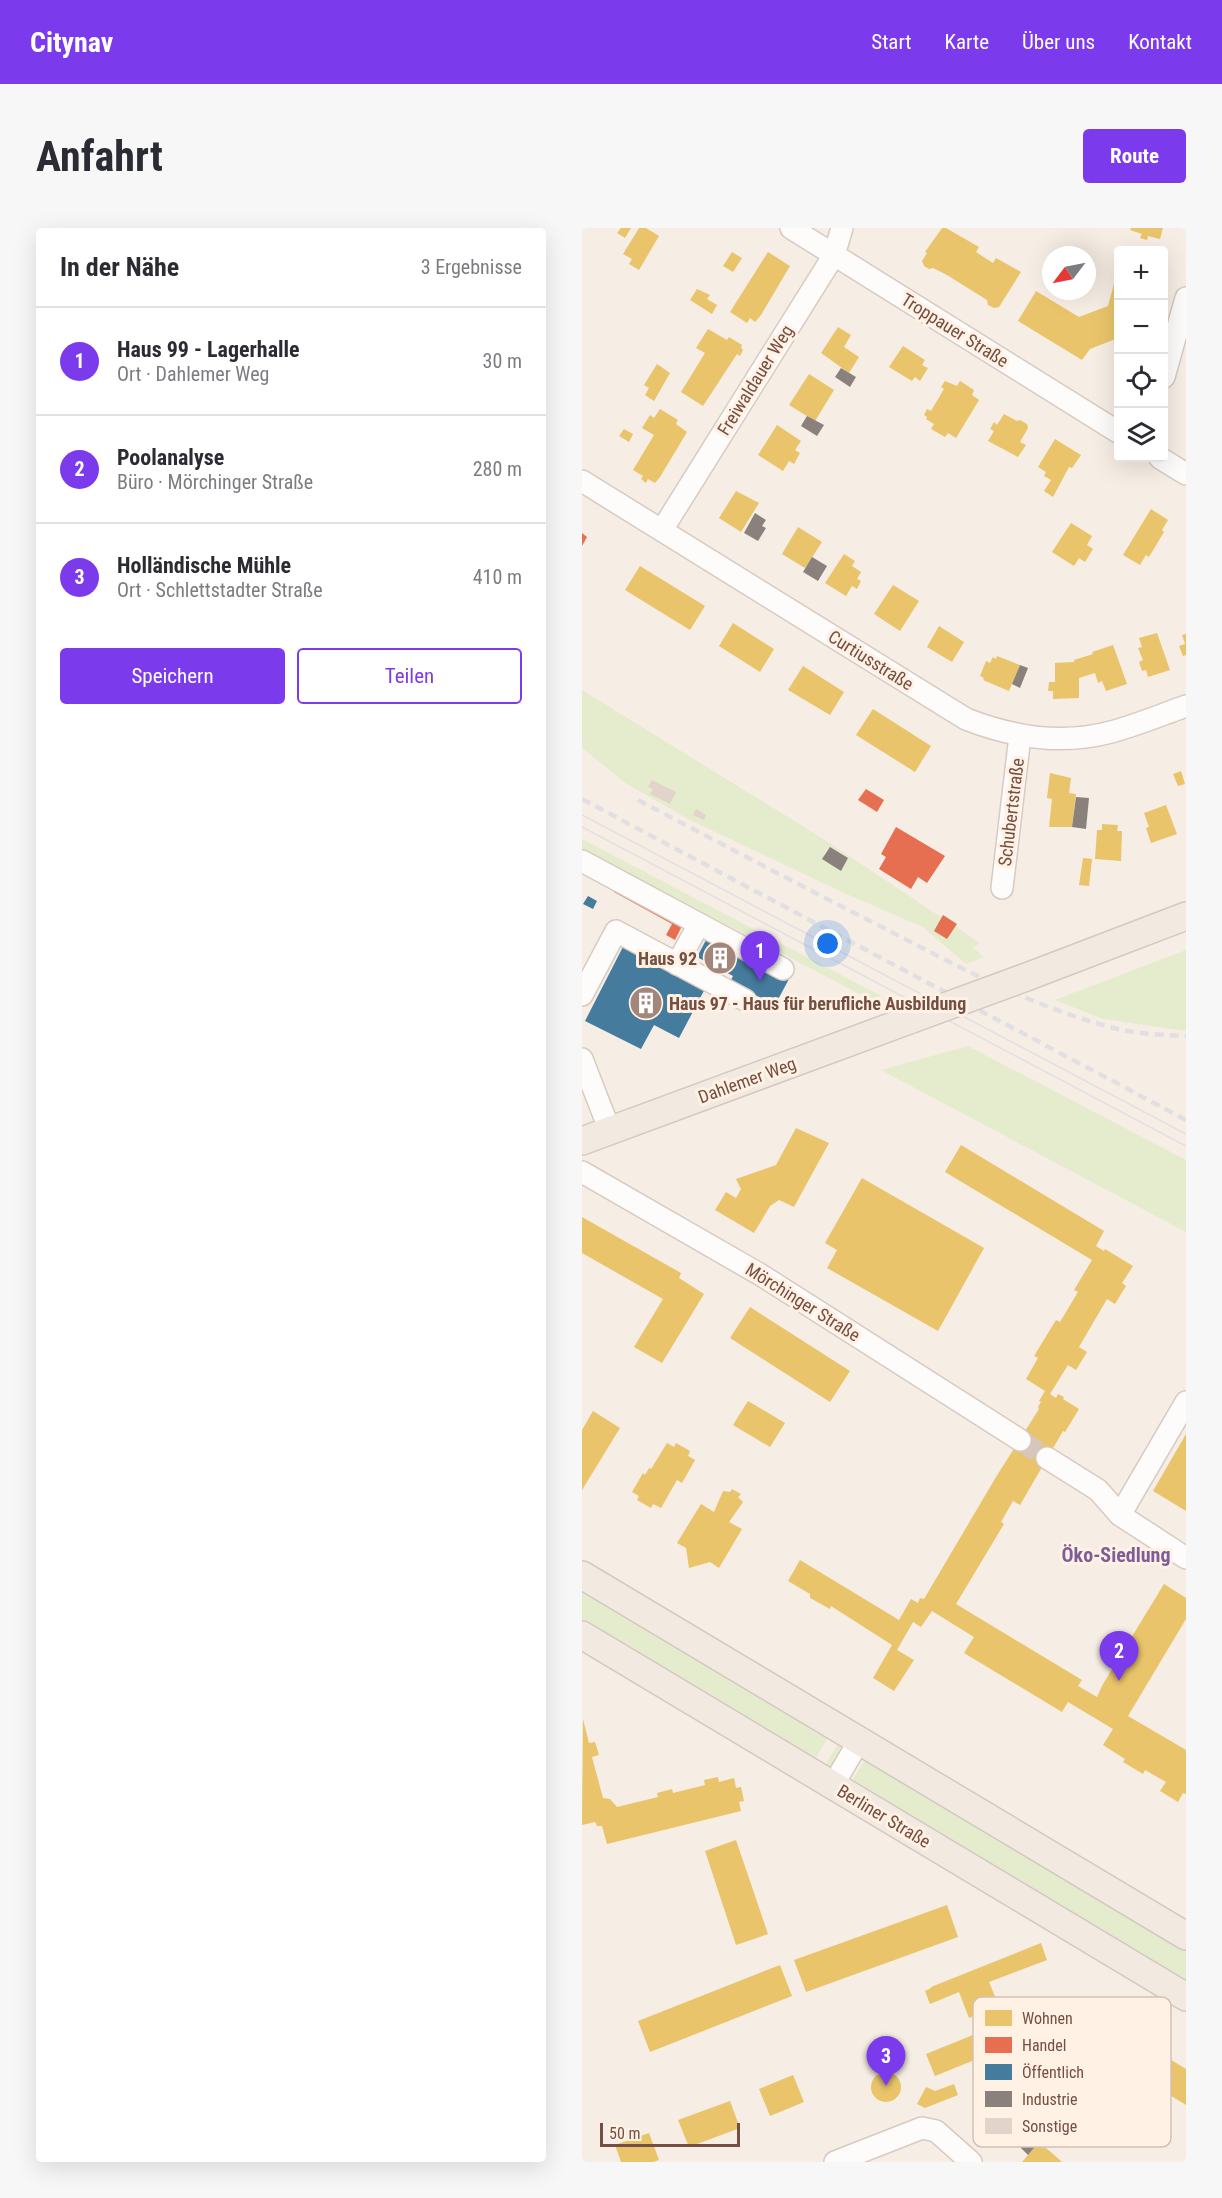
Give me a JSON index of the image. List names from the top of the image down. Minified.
{"streets":{"main road":["Dahlemer Weg","Berliner Straße"],"street":["Troppauer Straße","Freiwaldauer Weg","Curtiusstraße","Schubertstraße","Mörchinger Straße"]},"crossings":[["Troppauer Straße","Freiwaldauer Weg"],["Freiwaldauer Weg","Curtiusstraße"],["Curtiusstraße","Schubertstraße"]],"districts":["Öko-Siedlung"],"places":{"building":["Haus 92","Haus 97 - Haus für berufliche Ausbildung"]},"legend":["Wohnen","Handel","Öffentlich","Industrie","Sonstige"],"scale_bar":"50 m","north":"bottom left","page":{"header":"Citynav","nav":["Start","Karte","Über uns","Kontakt"],"buttons":["Route",["Speichern","Teilen"]],"title":"Anfahrt","heading":["In der Nähe","3 Ergebnisse"],"map_buttons":["+","−"],"list":[{"mark":"1","name":"Haus 99 - Lagerhalle","note":"Ort · Dahlemer Weg","value":"30 m"},{"mark":"2","name":"Poolanalyse","note":"Büro · Mörchinger Straße","value":"280 m"},{"mark":"3","name":"Holländische Mühle","note":"Ort · Schlettstadter Straße","value":"410 m"}],"pins":["1","2","3"],"scale":"50 m"}}
